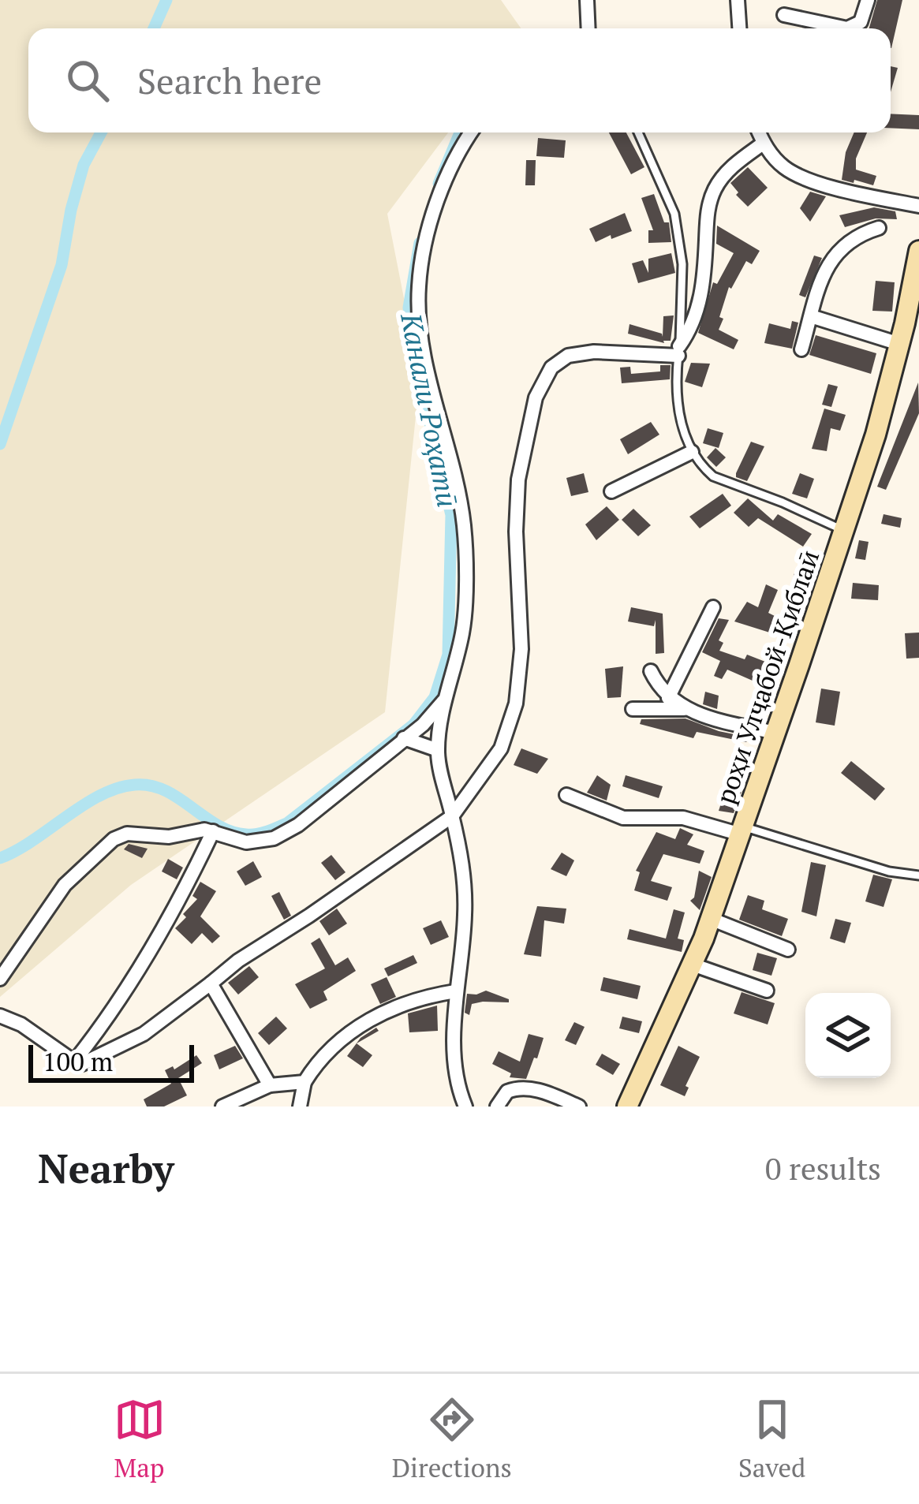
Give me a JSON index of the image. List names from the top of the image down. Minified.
{"streets":{"street":["роҳи Улҷабой-Қиблаӣ"]},"water":["Канали Роҳатӣ"],"scale_bar":"100 m","page":{"search":"Search here","scale":"100 m","heading":["Nearby","0 results"],"nav":["Map","Directions","Saved"]}}
